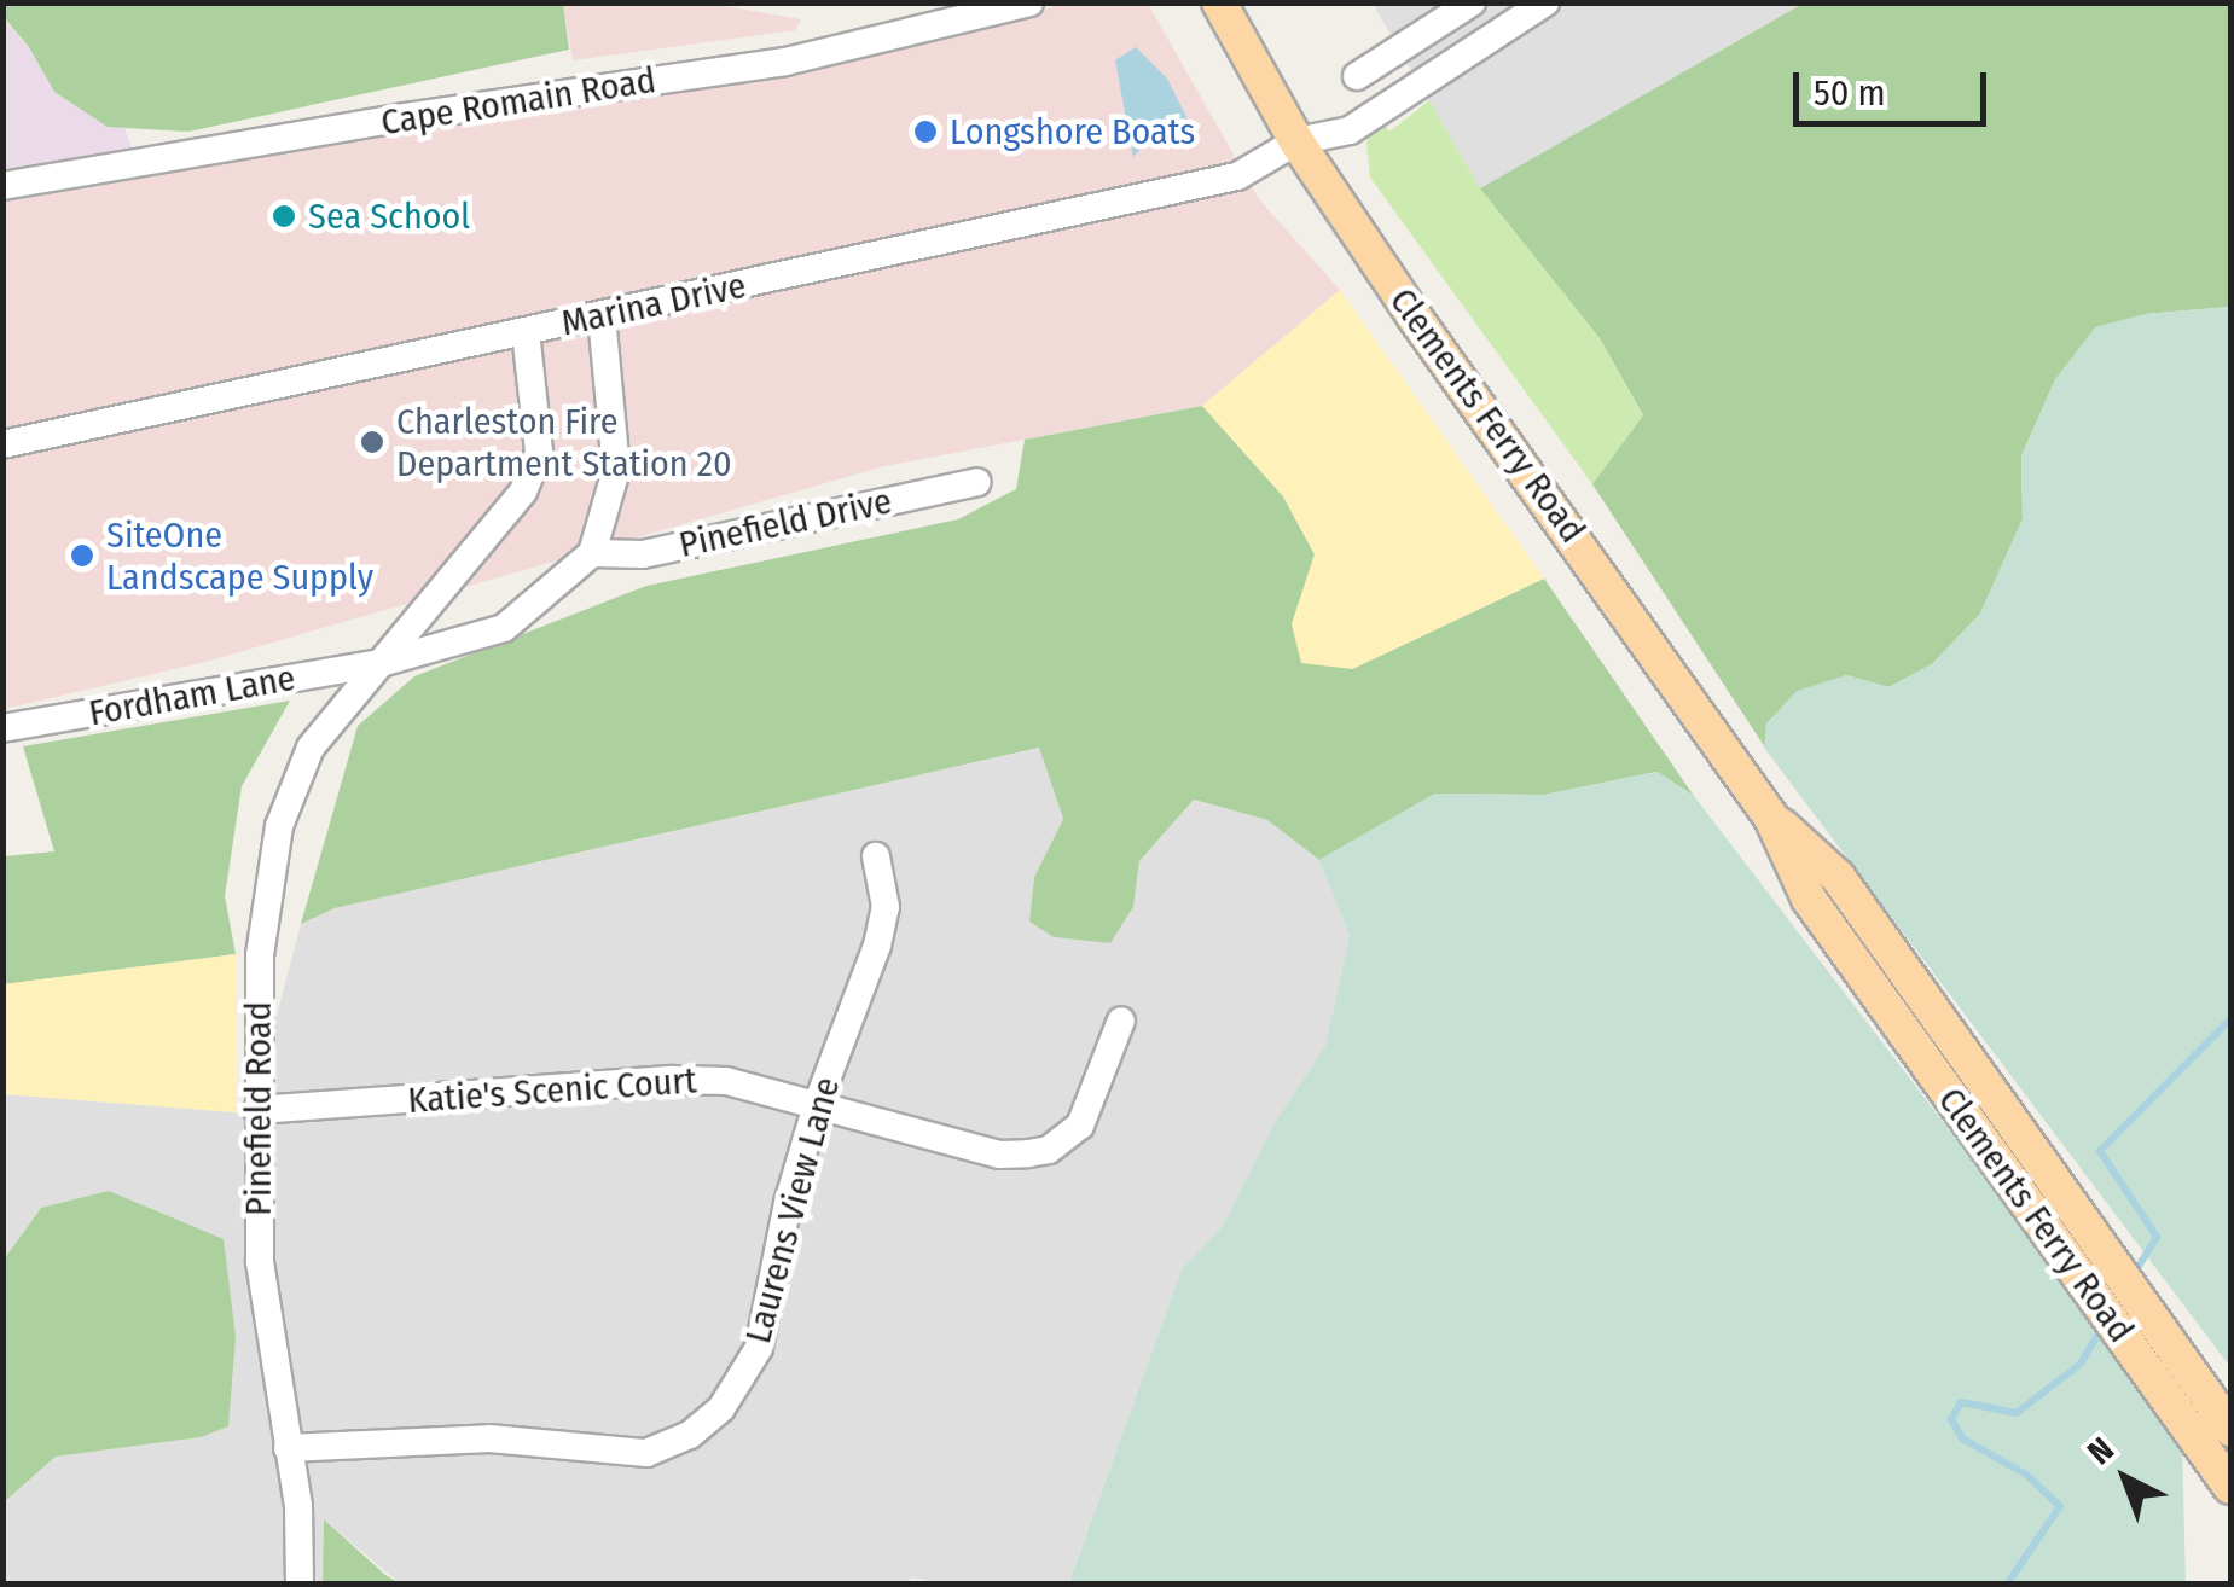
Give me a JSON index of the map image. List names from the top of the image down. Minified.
{"streets":{"main road":["Clements Ferry Road"],"street":["Cape Romain Road","Marina Drive","Pinefield Drive","Fordham Lane","Katie's Scenic Court","Pinefield Road","Laurens View Lane"]},"crossings":[["Marina Drive","Clements Ferry Road"],["Marina Drive","Pinefield Road"],["Fordham Lane","Pinefield Road"],["Katie's Scenic Court","Pinefield Road"],["Katie's Scenic Court","Laurens View Lane"],["Pinefield Road","Laurens View Lane"]],"places":["Longshore Boats","Sea School","Charleston Fire Department Station 20","SiteOne Landscape Supply"],"scale_bar":"50 m","north":"top left"}
